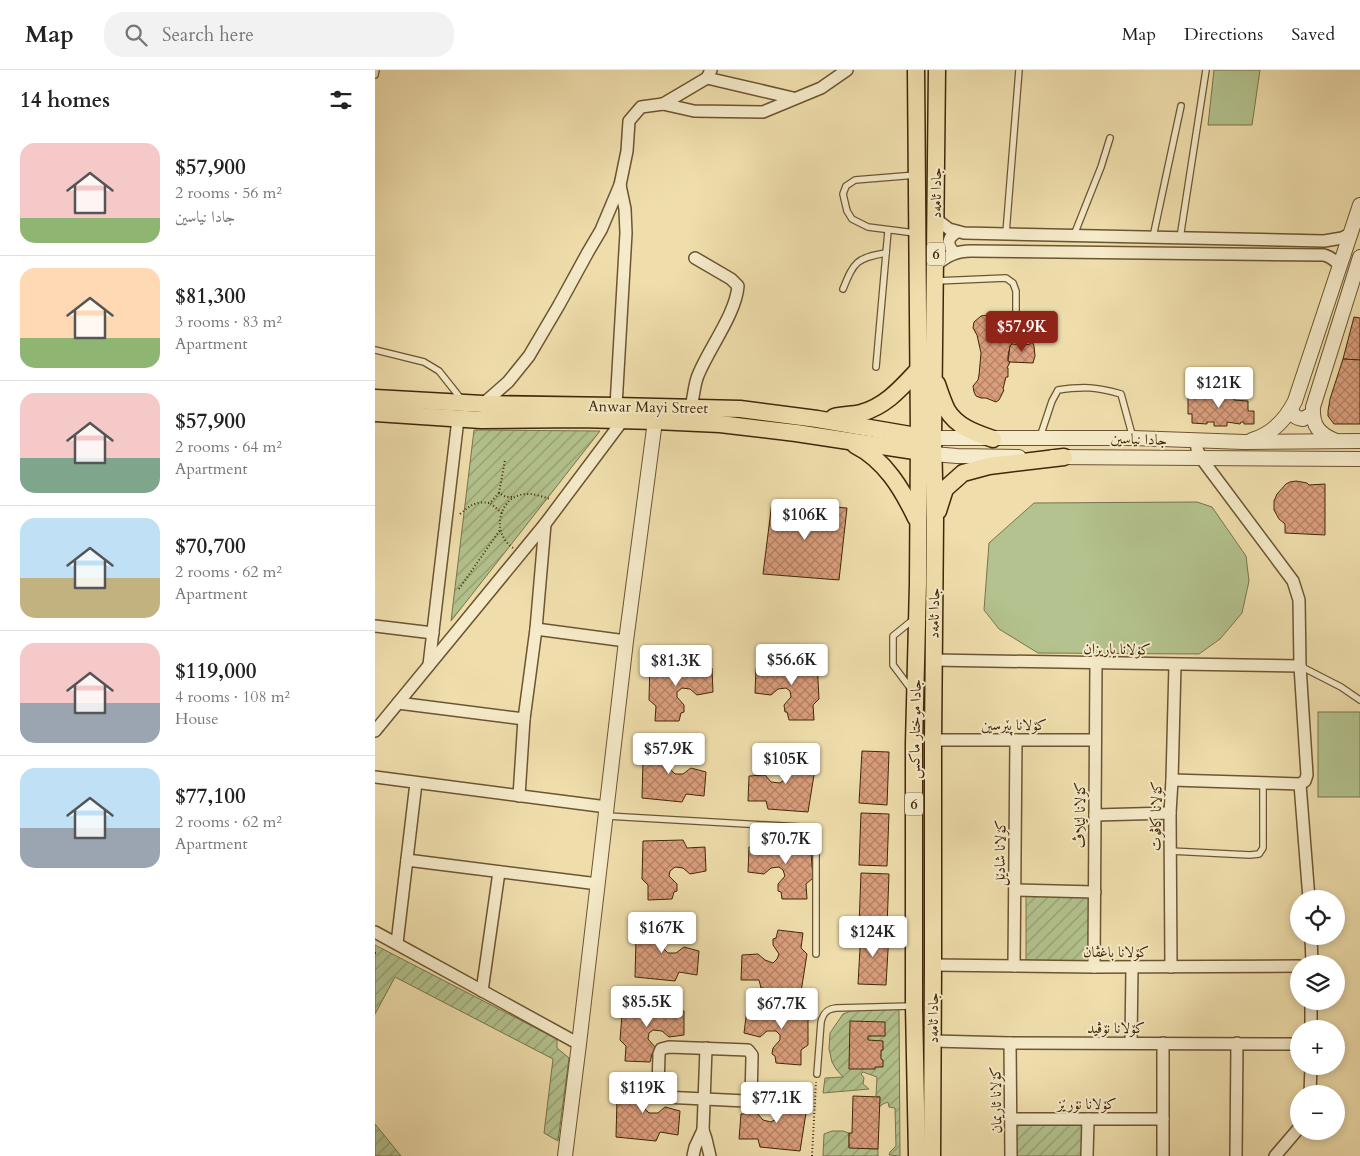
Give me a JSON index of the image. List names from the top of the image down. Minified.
{"streets":{"main road":["جادا ئامەد","6","Anwar Mayi Street","جادا موختار ماكس"],"street":["جادا نیاسین","کۆلانا یاریزان","کۆلانا پێرسین","کۆلانا لێلاڤ","کۆلانا کاڤوت","کۆلانا شادێل","کۆلانا باغڤان","کۆلانا نۆڤید","کۆلانا ئاریمان","کۆلانا نۆرێز"]},"crossings":[["جادا ئامەد","Anwar Mayi Street"],["جادا ئامەد","جادا نیاسین"],["جادا ئامەد","کۆلانا یاریزان"],["جادا ئامەد","کۆلانا پێرسین"],["جادا ئامەد","جادا موختار ماكس"],["جادا ئامەد","کۆلانا باغڤان"],["جادا ئامەد","کۆلانا نۆڤید"],["Anwar Mayi Street","جادا نیاسین"],["Anwar Mayi Street","جادا موختار ماكس"],["جادا نیاسین","جادا موختار ماكس"],["کۆلانا یاریزان","کۆلانا لێلاڤ"],["کۆلانا یاریزان","کۆلانا کاڤوت"],["کۆلانا پێرسین","کۆلانا لێلاڤ"],["کۆلانا پێرسین","کۆلانا شادێل"],["کۆلانا لێلاڤ","کۆلانا باغڤان"],["کۆلانا کاڤوت","کۆلانا باغڤان"],["کۆلانا شادێل","کۆلانا باغڤان"],["کۆلانا نۆڤید","کۆلانا ئاریمان"],["کۆلانا ئاریمان","کۆلانا نۆرێز"]],"page":{"header":"Map","search":"Search here","nav":["Map","Directions","Saved"],"heading":"14 homes","list":[{"name":"$57,900","note":"2 rooms · 56 m² · جادا نیاسین"},{"name":"$81,300","note":"3 rooms · 83 m² · Apartment"},{"name":"$57,900","note":"2 rooms · 64 m² · Apartment"},{"name":"$70,700","note":"2 rooms · 62 m² · Apartment"},{"name":"$119,000","note":"4 rooms · 108 m² · House"},{"name":"$77,100","note":"2 rooms · 62 m² · Apartment"}],"price":["$57.9K","$121K","$106K","$56.6K","$81.3K","$57.9K","$105K","$70.7K","$167K","$124K","$85.5K","$67.7K","$119K","$77.1K"],"map_buttons":["+","−"]}}
